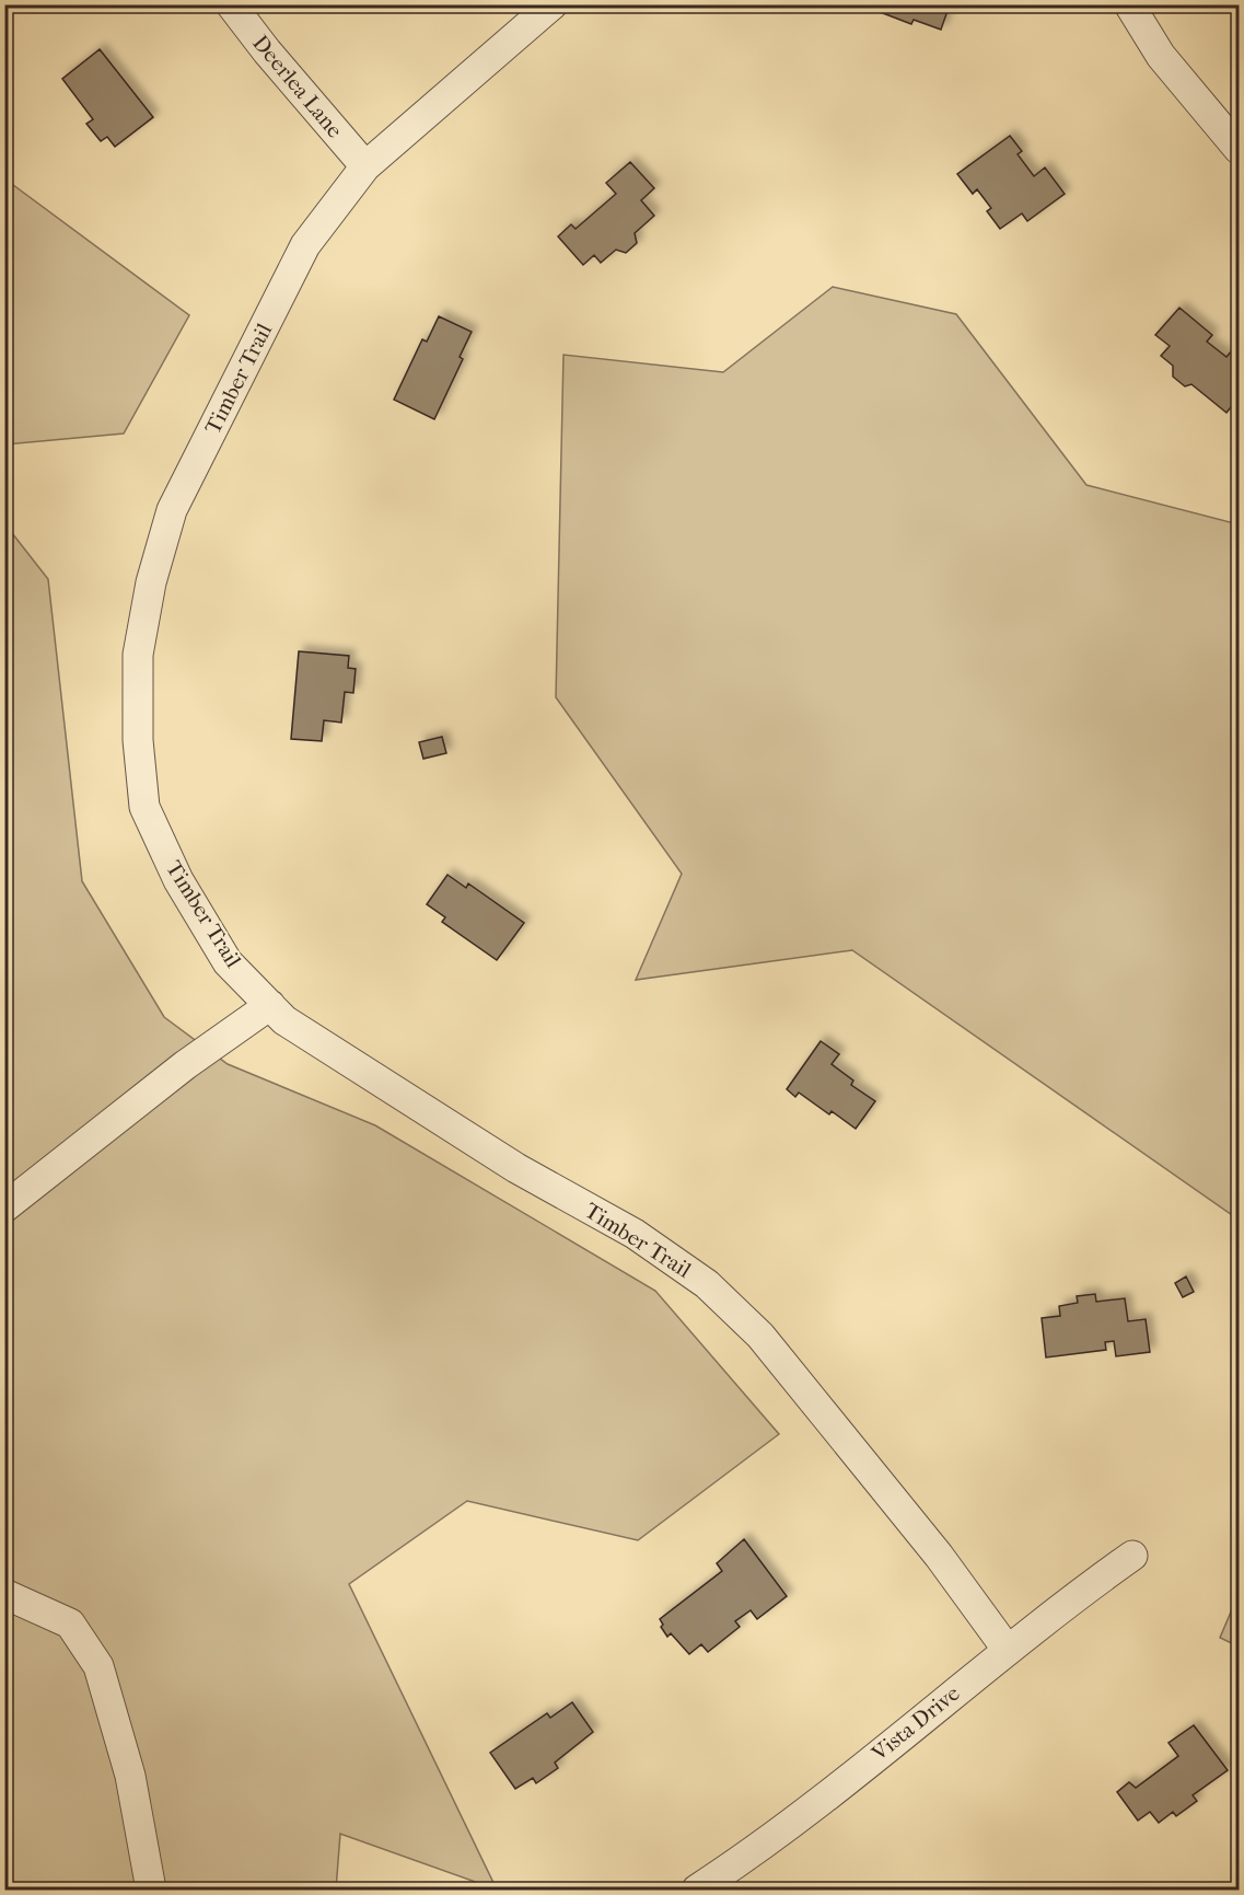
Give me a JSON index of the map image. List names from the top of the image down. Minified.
{"streets":{"street":["Deerlea Lane","Timber Trail","Vista Drive"]},"crossings":[["Deerlea Lane","Timber Trail"],["Timber Trail","Vista Drive"]]}
